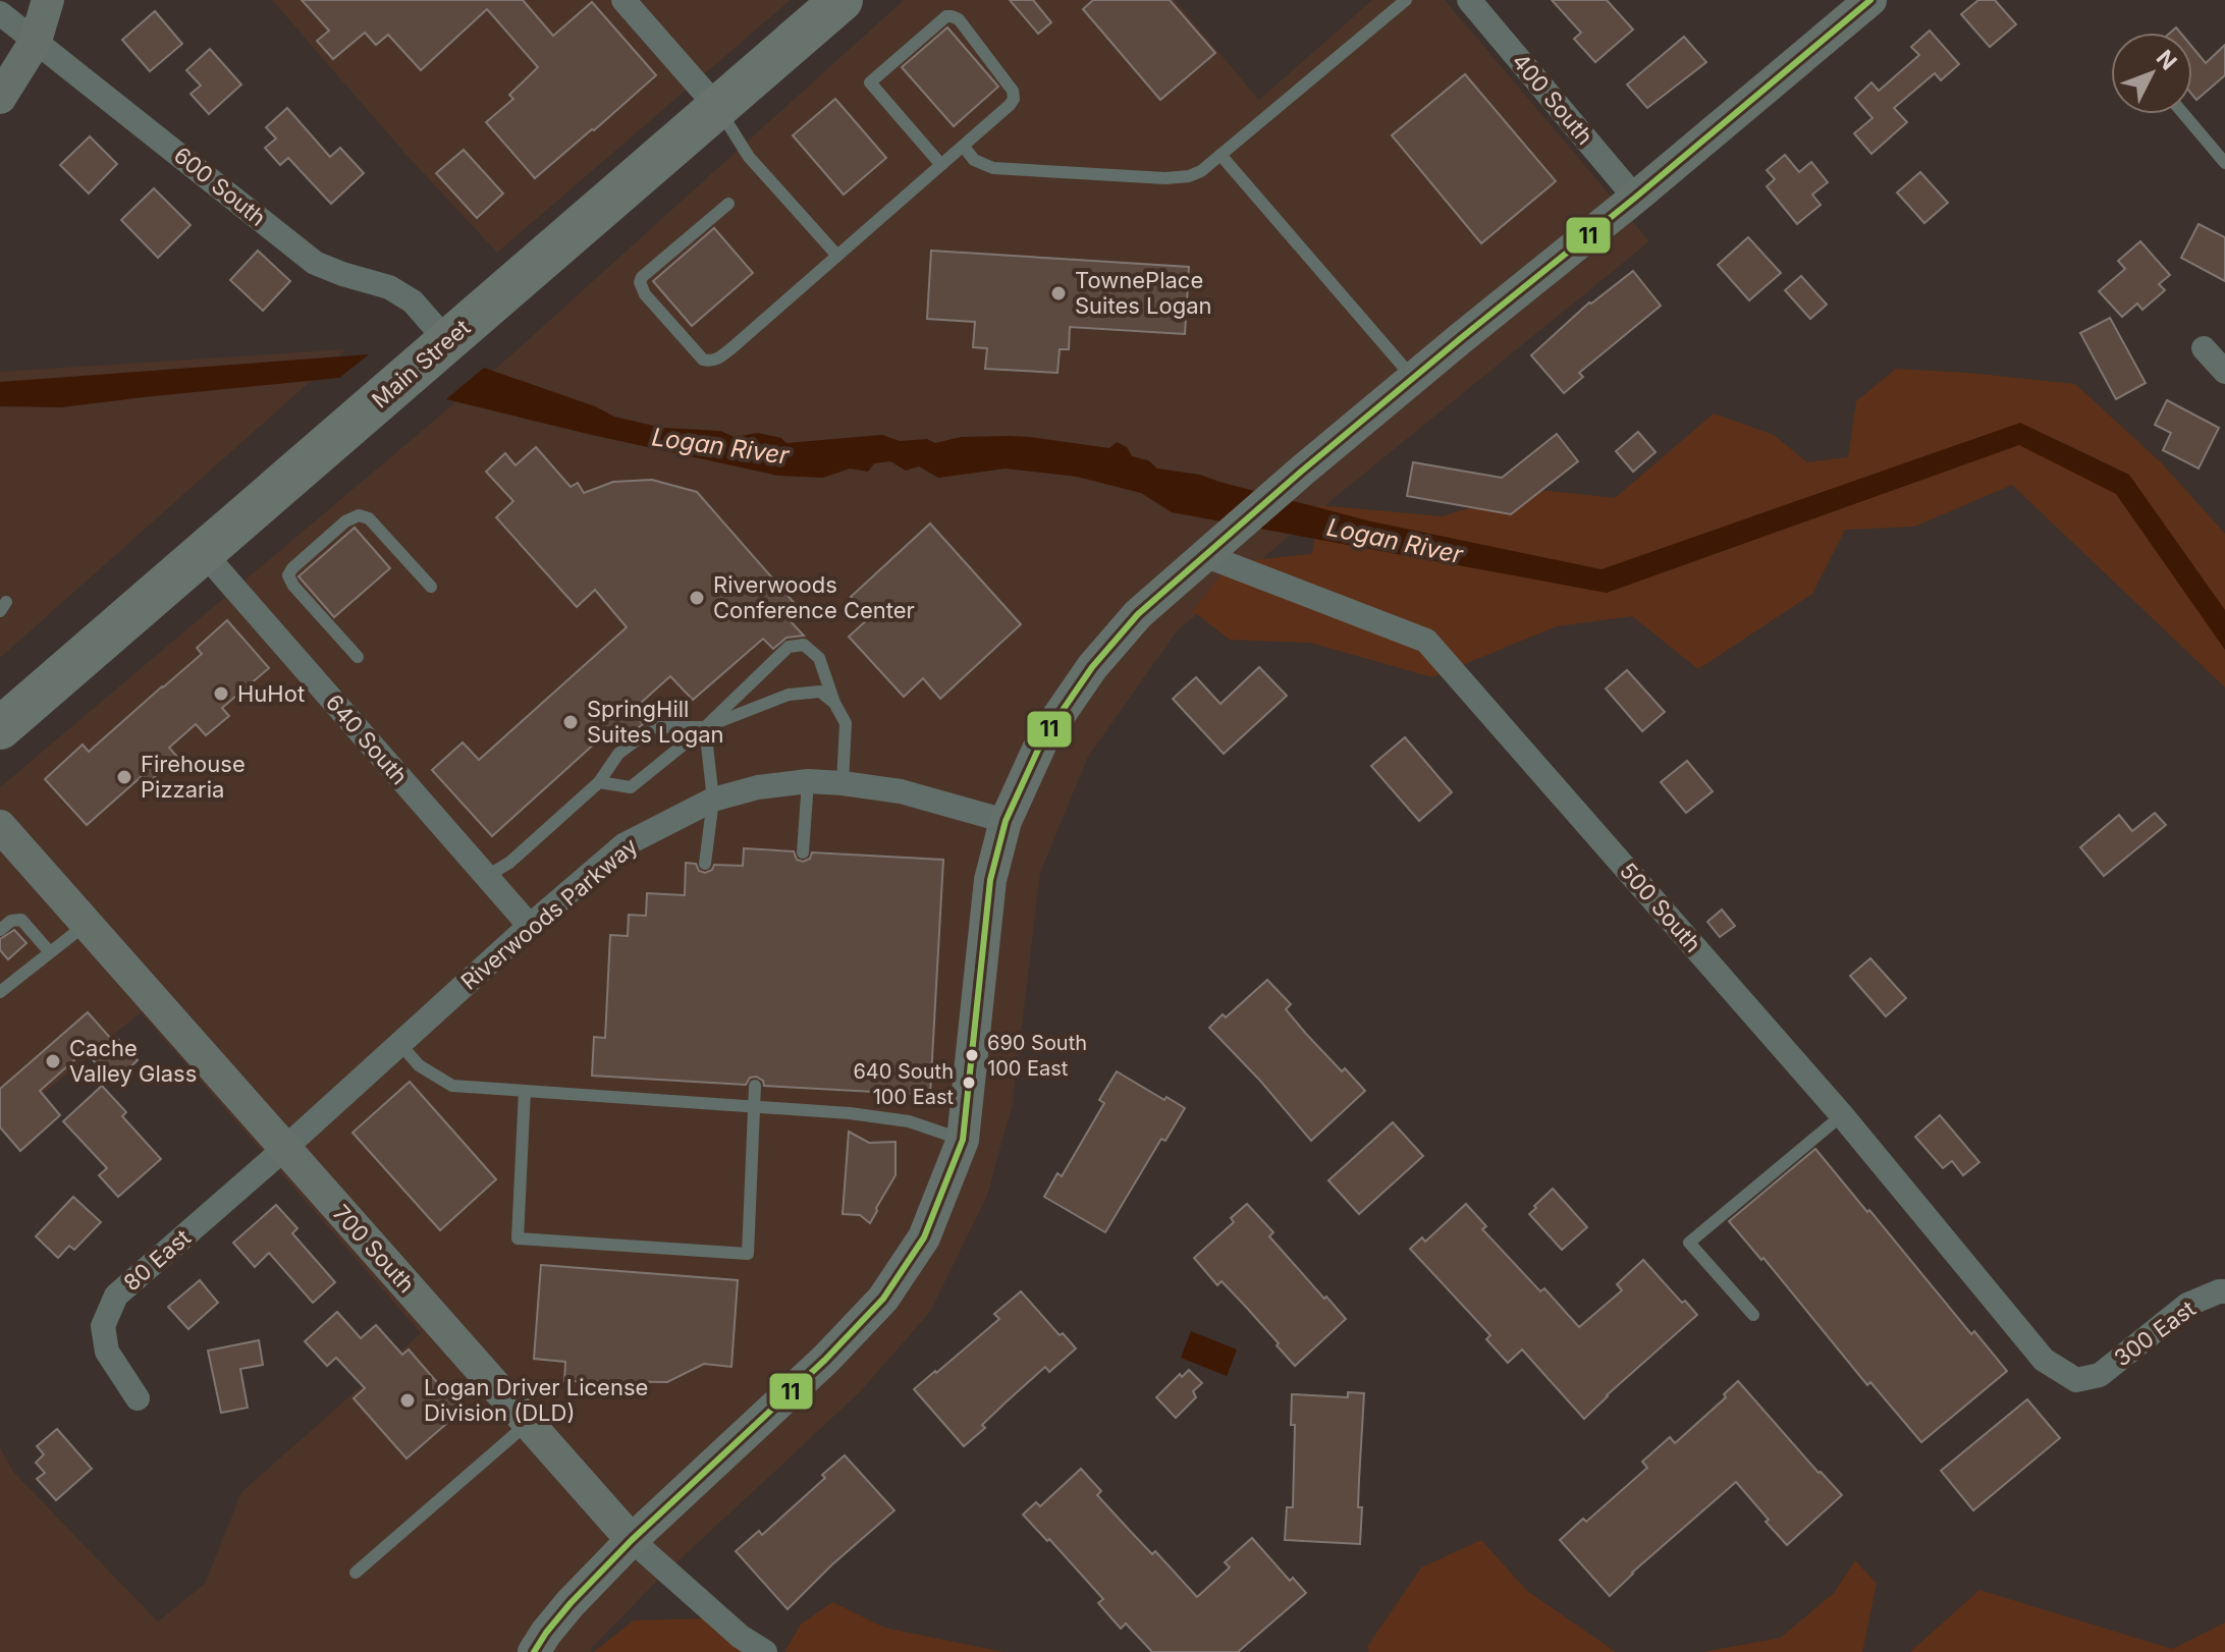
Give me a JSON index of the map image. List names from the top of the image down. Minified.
{"streets":{"highway":["Main Street"],"main road":["700 South"],"street":["400 South","600 South","640 South","500 South","Riverwoods Parkway","80 East","300 East"]},"crossings":[["600 South","Main Street"],["Main Street","640 South"],["640 South","Riverwoods Parkway"],["500 South","300 East"],["Riverwoods Parkway","700 South"],["Riverwoods Parkway","80 East"],["700 South","80 East"]],"water":["Logan River"],"places":["TownePlace Suites Logan","Riverwoods Conference Center","HuHot","SpringHill Suites Logan","Firehouse Pizzaria","690 South 100 East","Cache Valley Glass","640 South 100 East","Logan Driver License Division (DLD)"],"lines":["transit line 11"],"north":"top right"}
